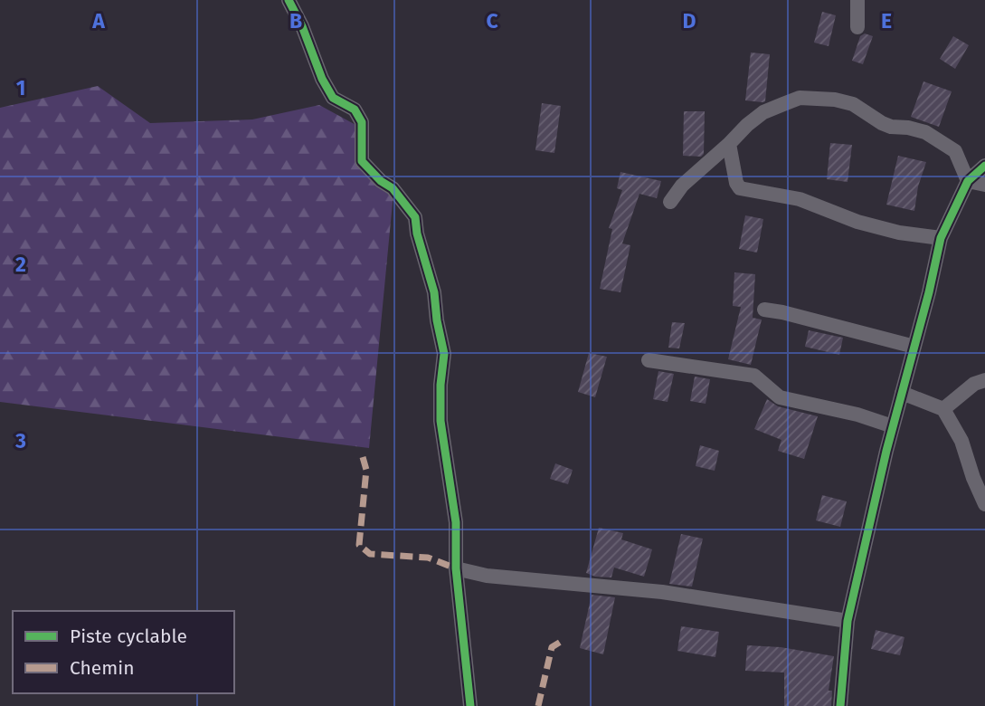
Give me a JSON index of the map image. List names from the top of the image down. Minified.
{"legend":["Piste cyclable","Chemin"],"grid":{"columns":["A","B","C","D","E"],"rows":["1","2","3"]}}
